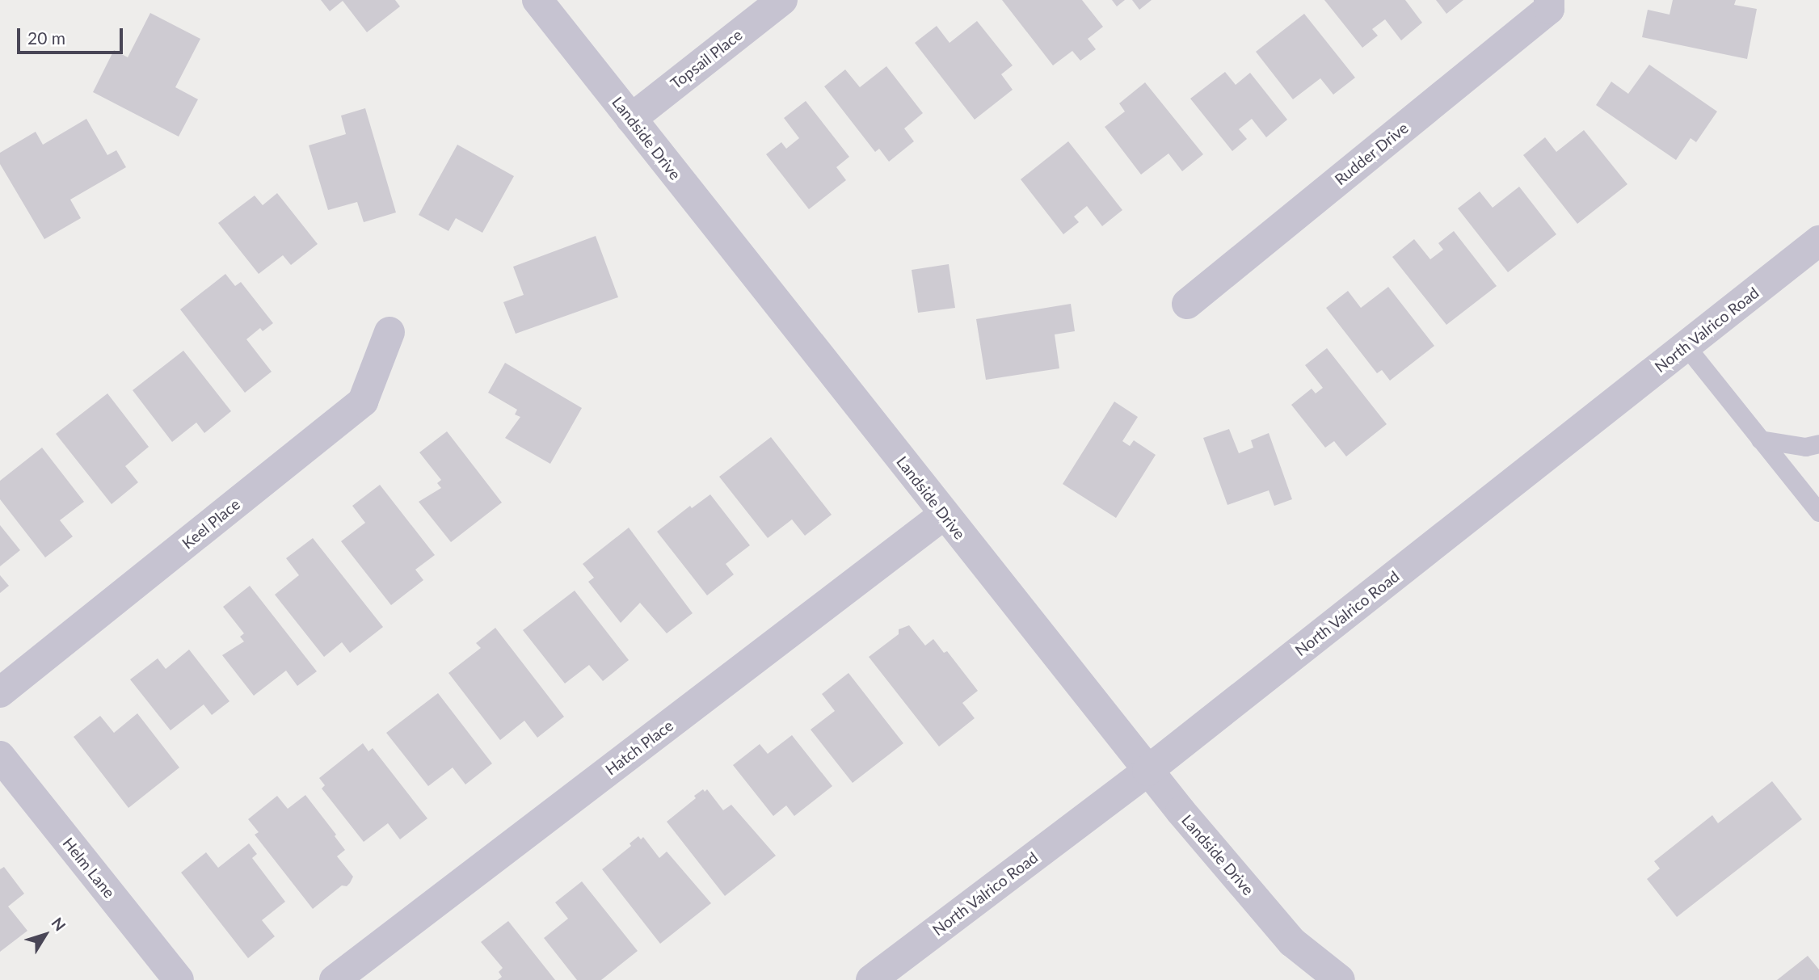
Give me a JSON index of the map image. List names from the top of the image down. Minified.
{"streets":{"street":["Topsail Place","Landside Drive","Rudder Drive","North Valrico Road","Keel Place","Hatch Place","Helm Lane"]},"crossings":[["Topsail Place","Landside Drive"],["Landside Drive","North Valrico Road"],["Landside Drive","Hatch Place"]],"scale_bar":"20 m","north":"top right"}
